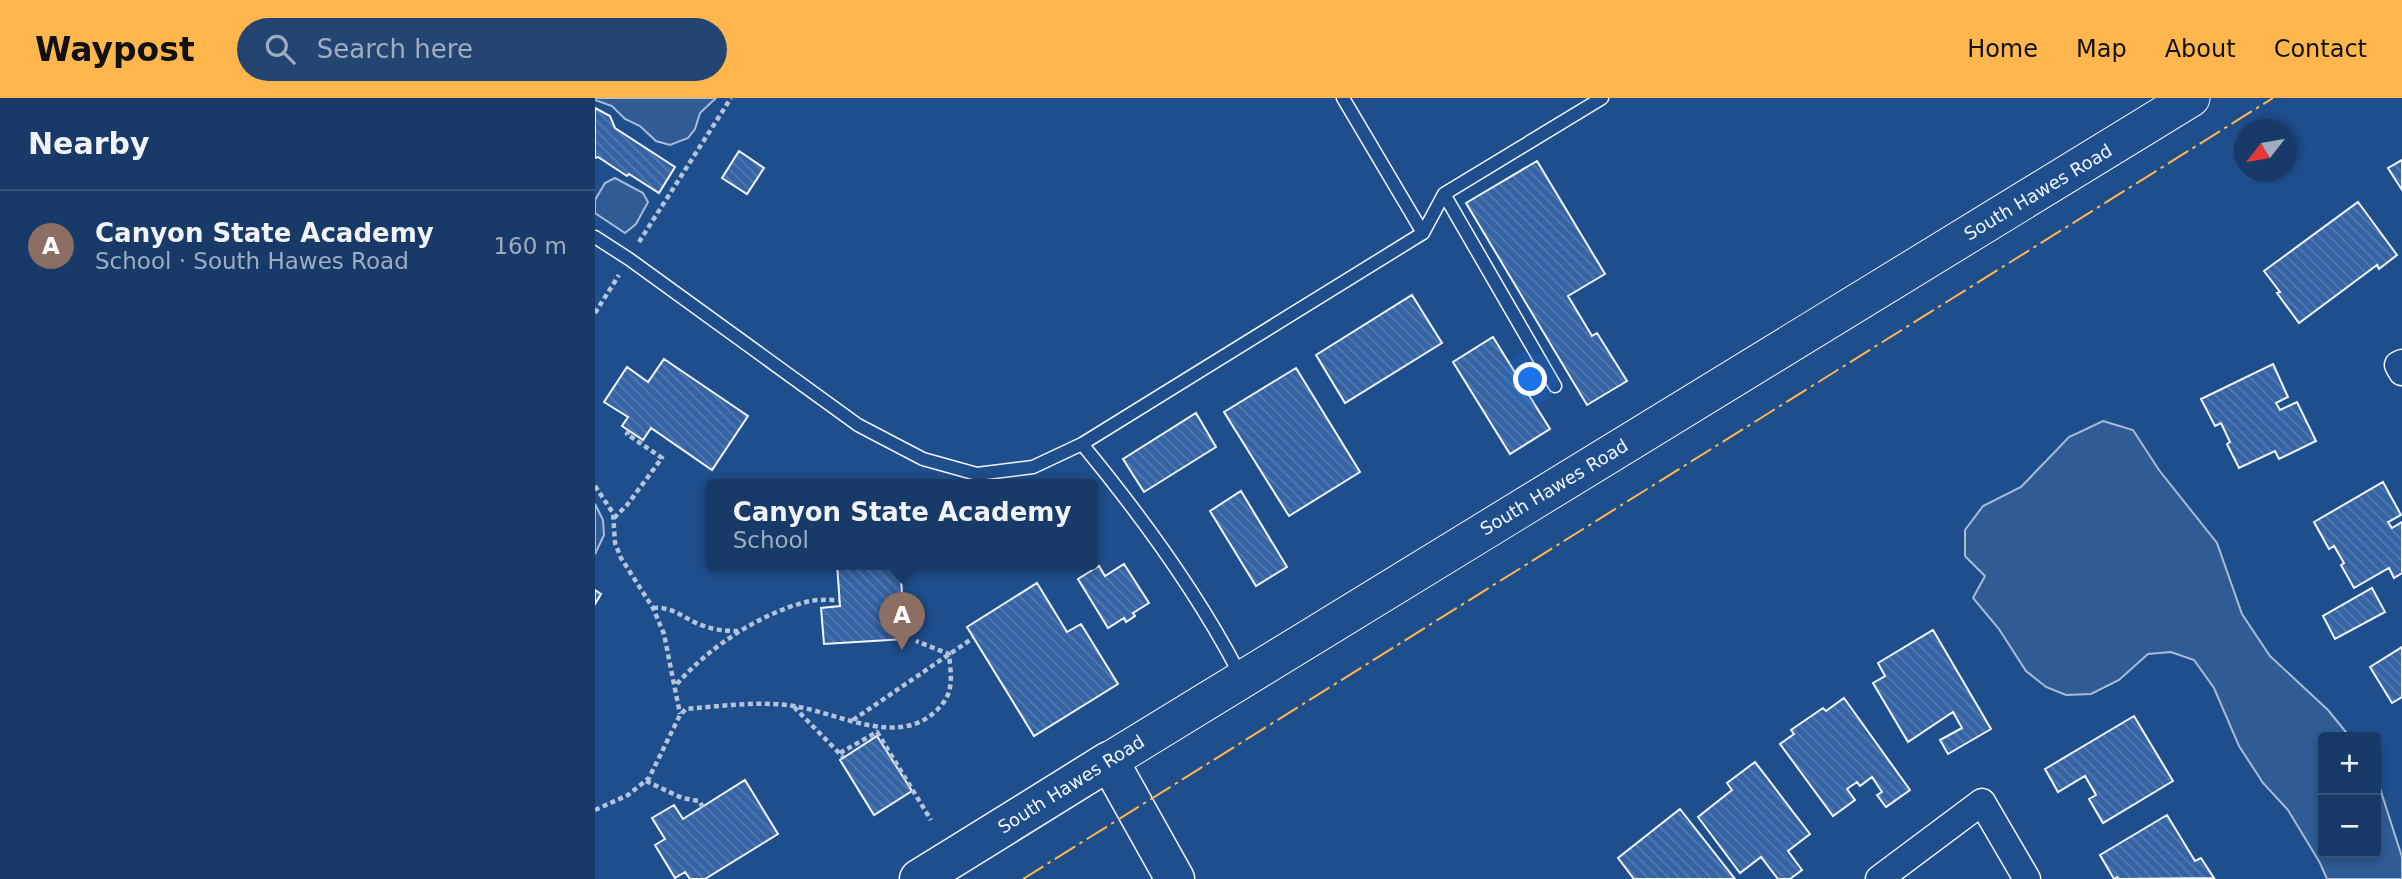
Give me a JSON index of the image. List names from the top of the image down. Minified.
{"streets":{"main road":["South Hawes Road"]},"north":"bottom left","page":{"header":"Waypost","search":"Search here","nav":["Home","Map","About","Contact"],"heading":"Nearby","list":[{"mark":"A","name":"Canyon State Academy","note":"School · South Hawes Road","value":"160 m"}],"popup":["Canyon State Academy","School"],"pins":"A","map_buttons":["+","−"]}}
